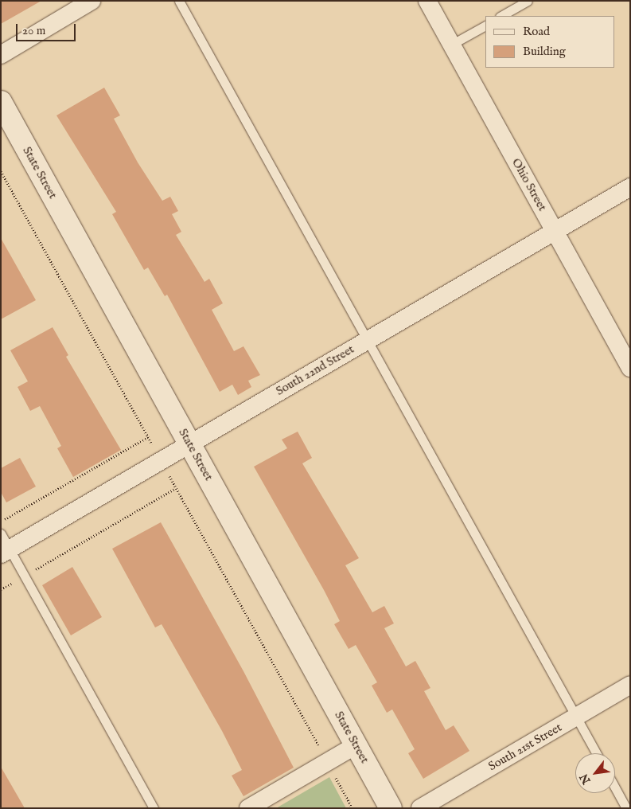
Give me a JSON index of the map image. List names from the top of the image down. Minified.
{"streets":{"street":["State Street","Ohio Street","South 22nd Street","South 21st Street"]},"crossings":[["State Street","South 22nd Street"],["Ohio Street","South 22nd Street"]],"legend":["Road","Building"],"scale_bar":"20 m","north":"bottom left"}
